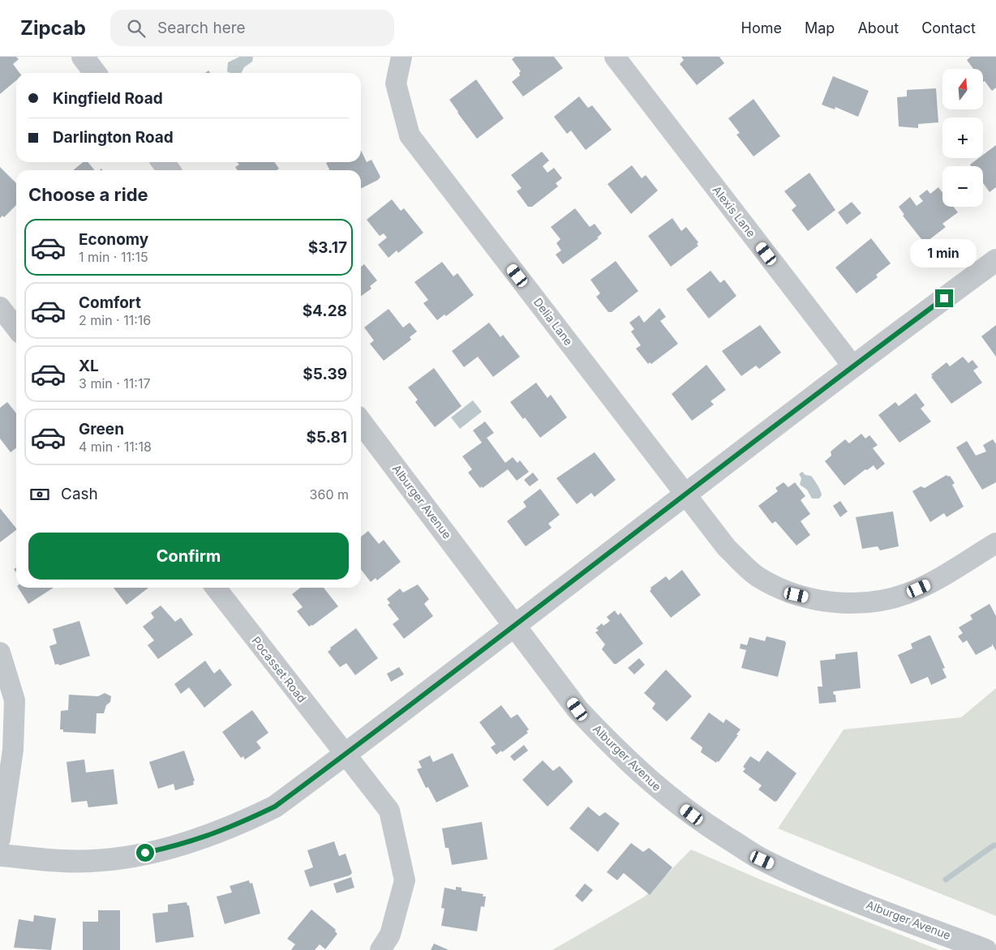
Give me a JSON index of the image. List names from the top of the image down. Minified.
{"streets":{"street":["Alexis Lane","Delia Lane","Alburger Avenue","Pocasset Road"]},"north":"top","page":{"header":"Zipcab","search":"Search here","nav":["Home","Map","About","Contact"],"map_buttons":["+","−"],"banner":["Kingfield Road","Darlington Road"],"heading":"Choose a ride","list":[{"name":"Economy","note":"1 min · 11:15","value":"$3.17"},{"name":"Comfort","note":"2 min · 11:16","value":"$4.28"},{"name":"XL","note":"3 min · 11:17","value":"$5.39"},{"name":"Green","note":"4 min · 11:18","value":"$5.81"}],"bubble":"1 min","pay":["Cash","360 m"],"buttons":"Confirm"}}
